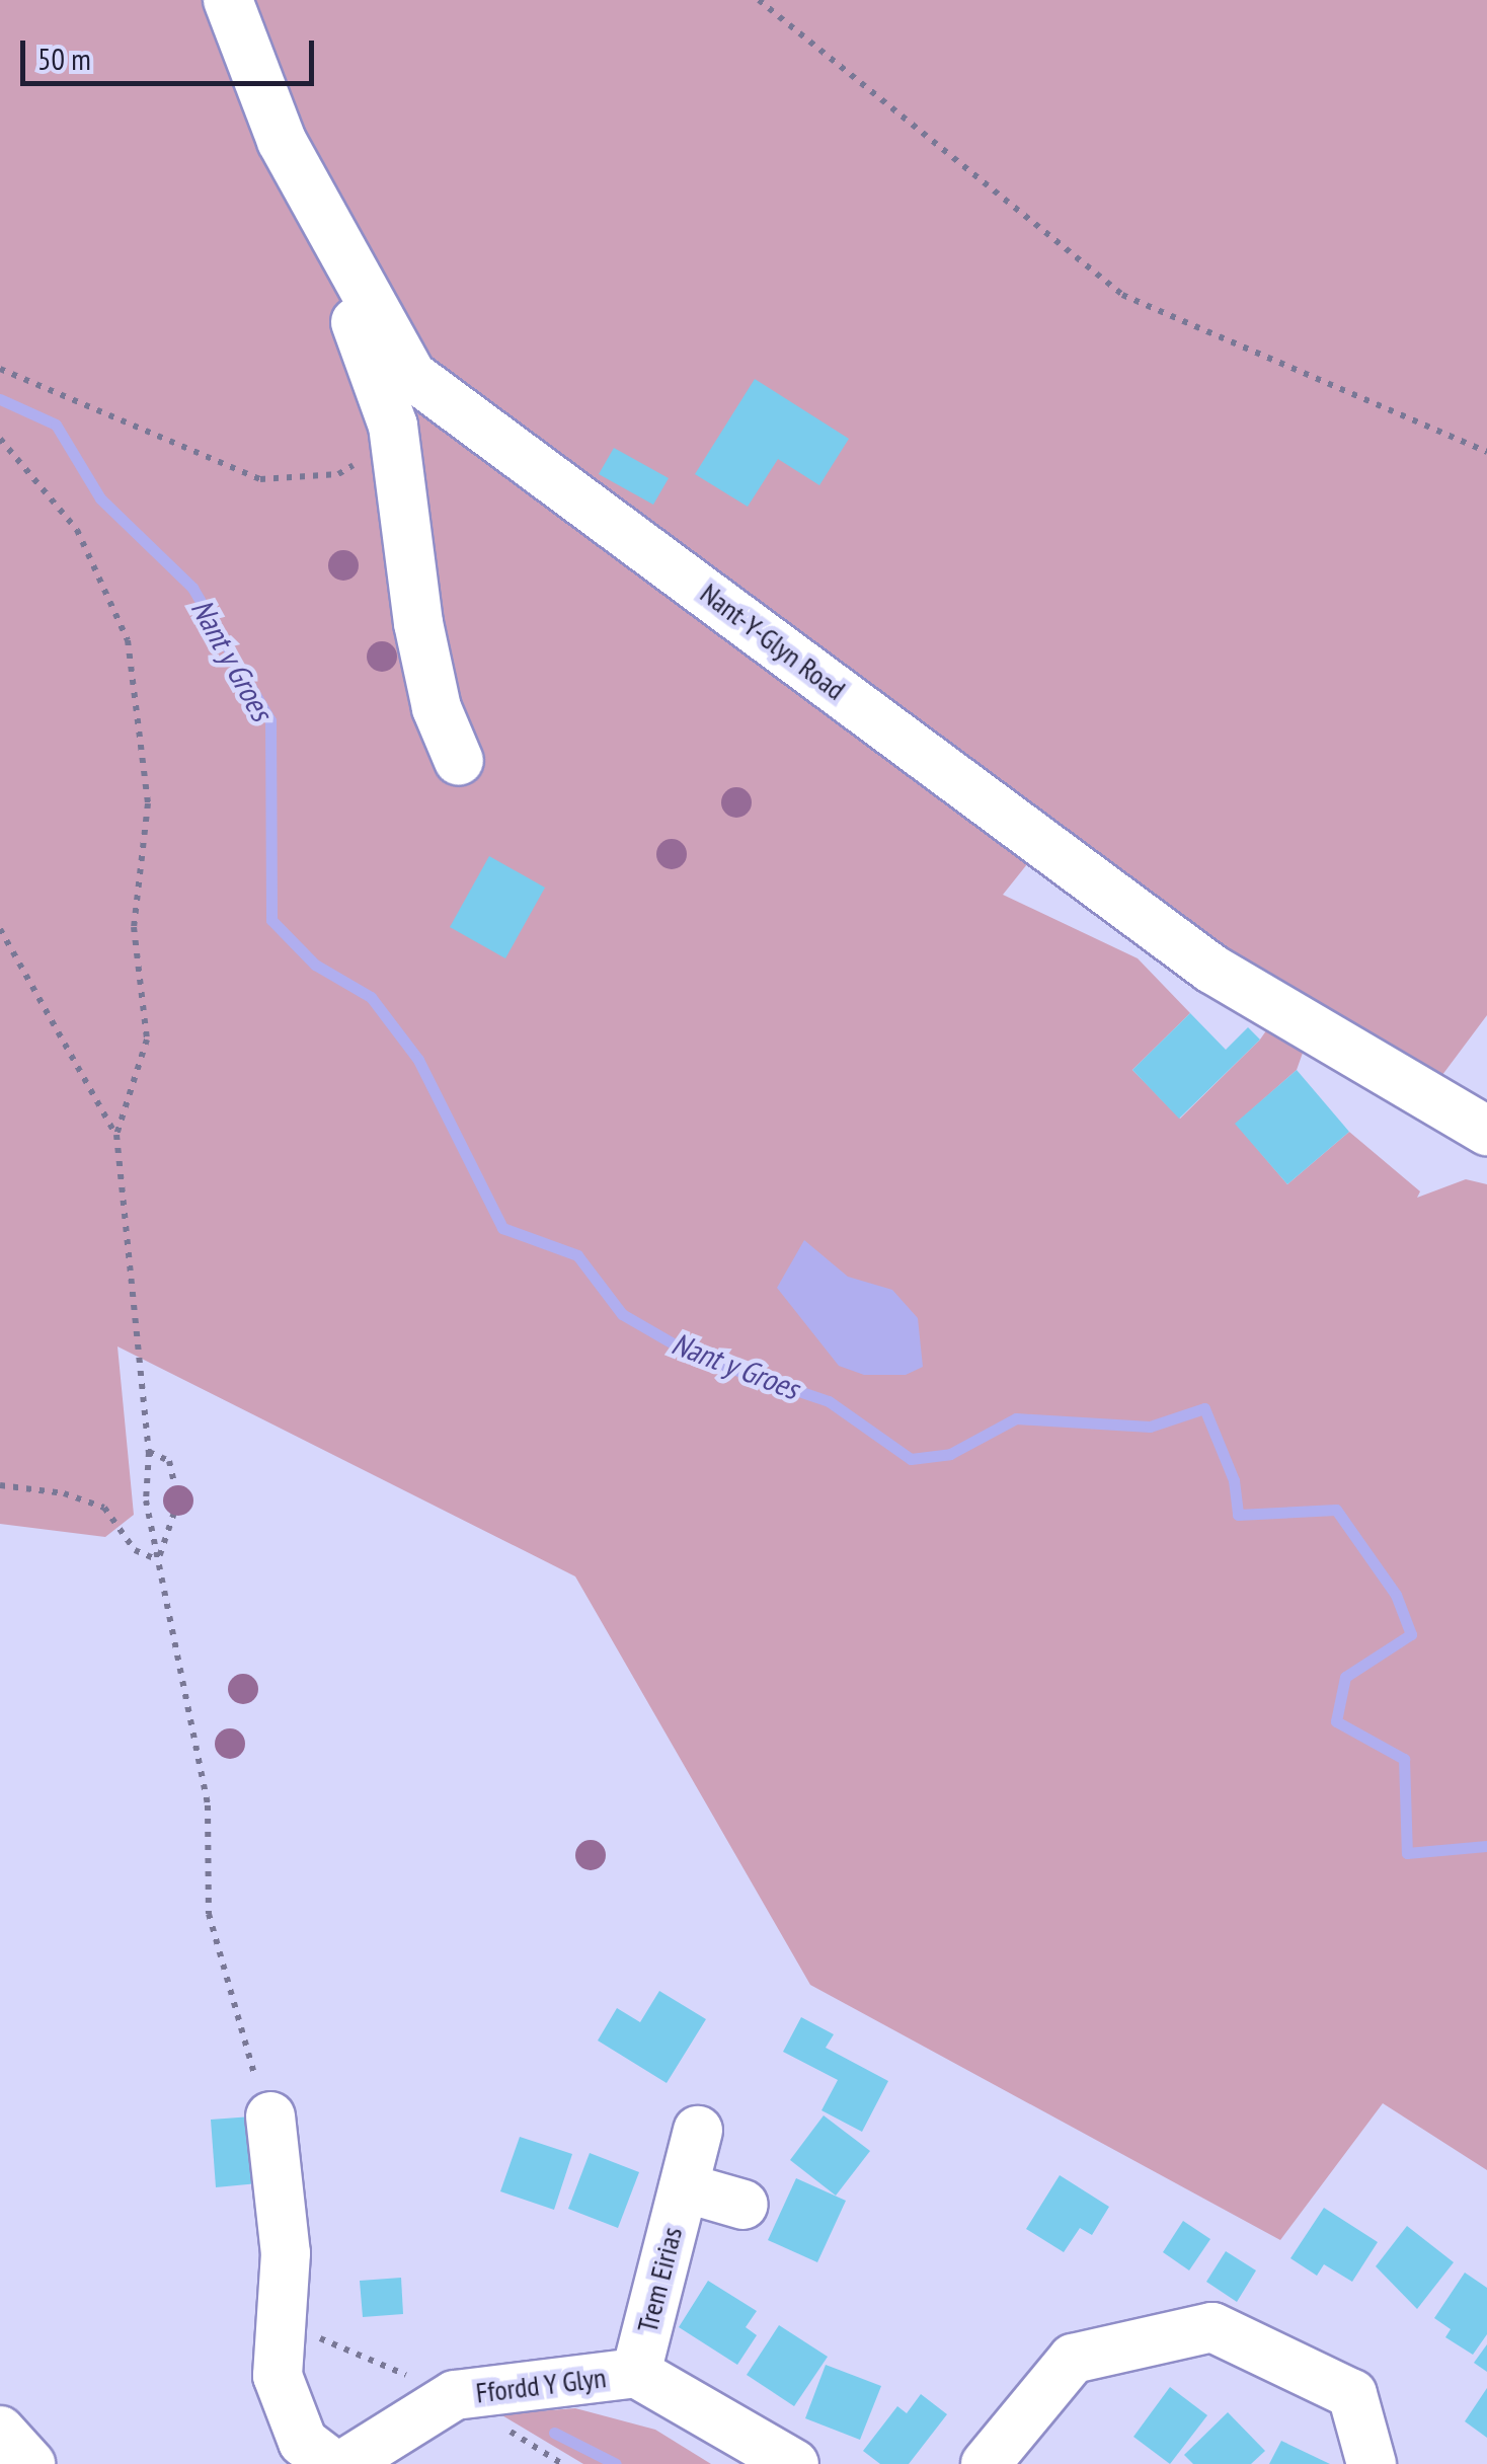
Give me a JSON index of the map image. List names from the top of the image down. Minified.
{"streets":{"street":["Nant-Y-Glyn Road","Trem Eirias","Ffordd Y Glyn"]},"crossings":[["Trem Eirias","Ffordd Y Glyn"]],"water":["Nant y Groes"],"scale_bar":"50 m"}
